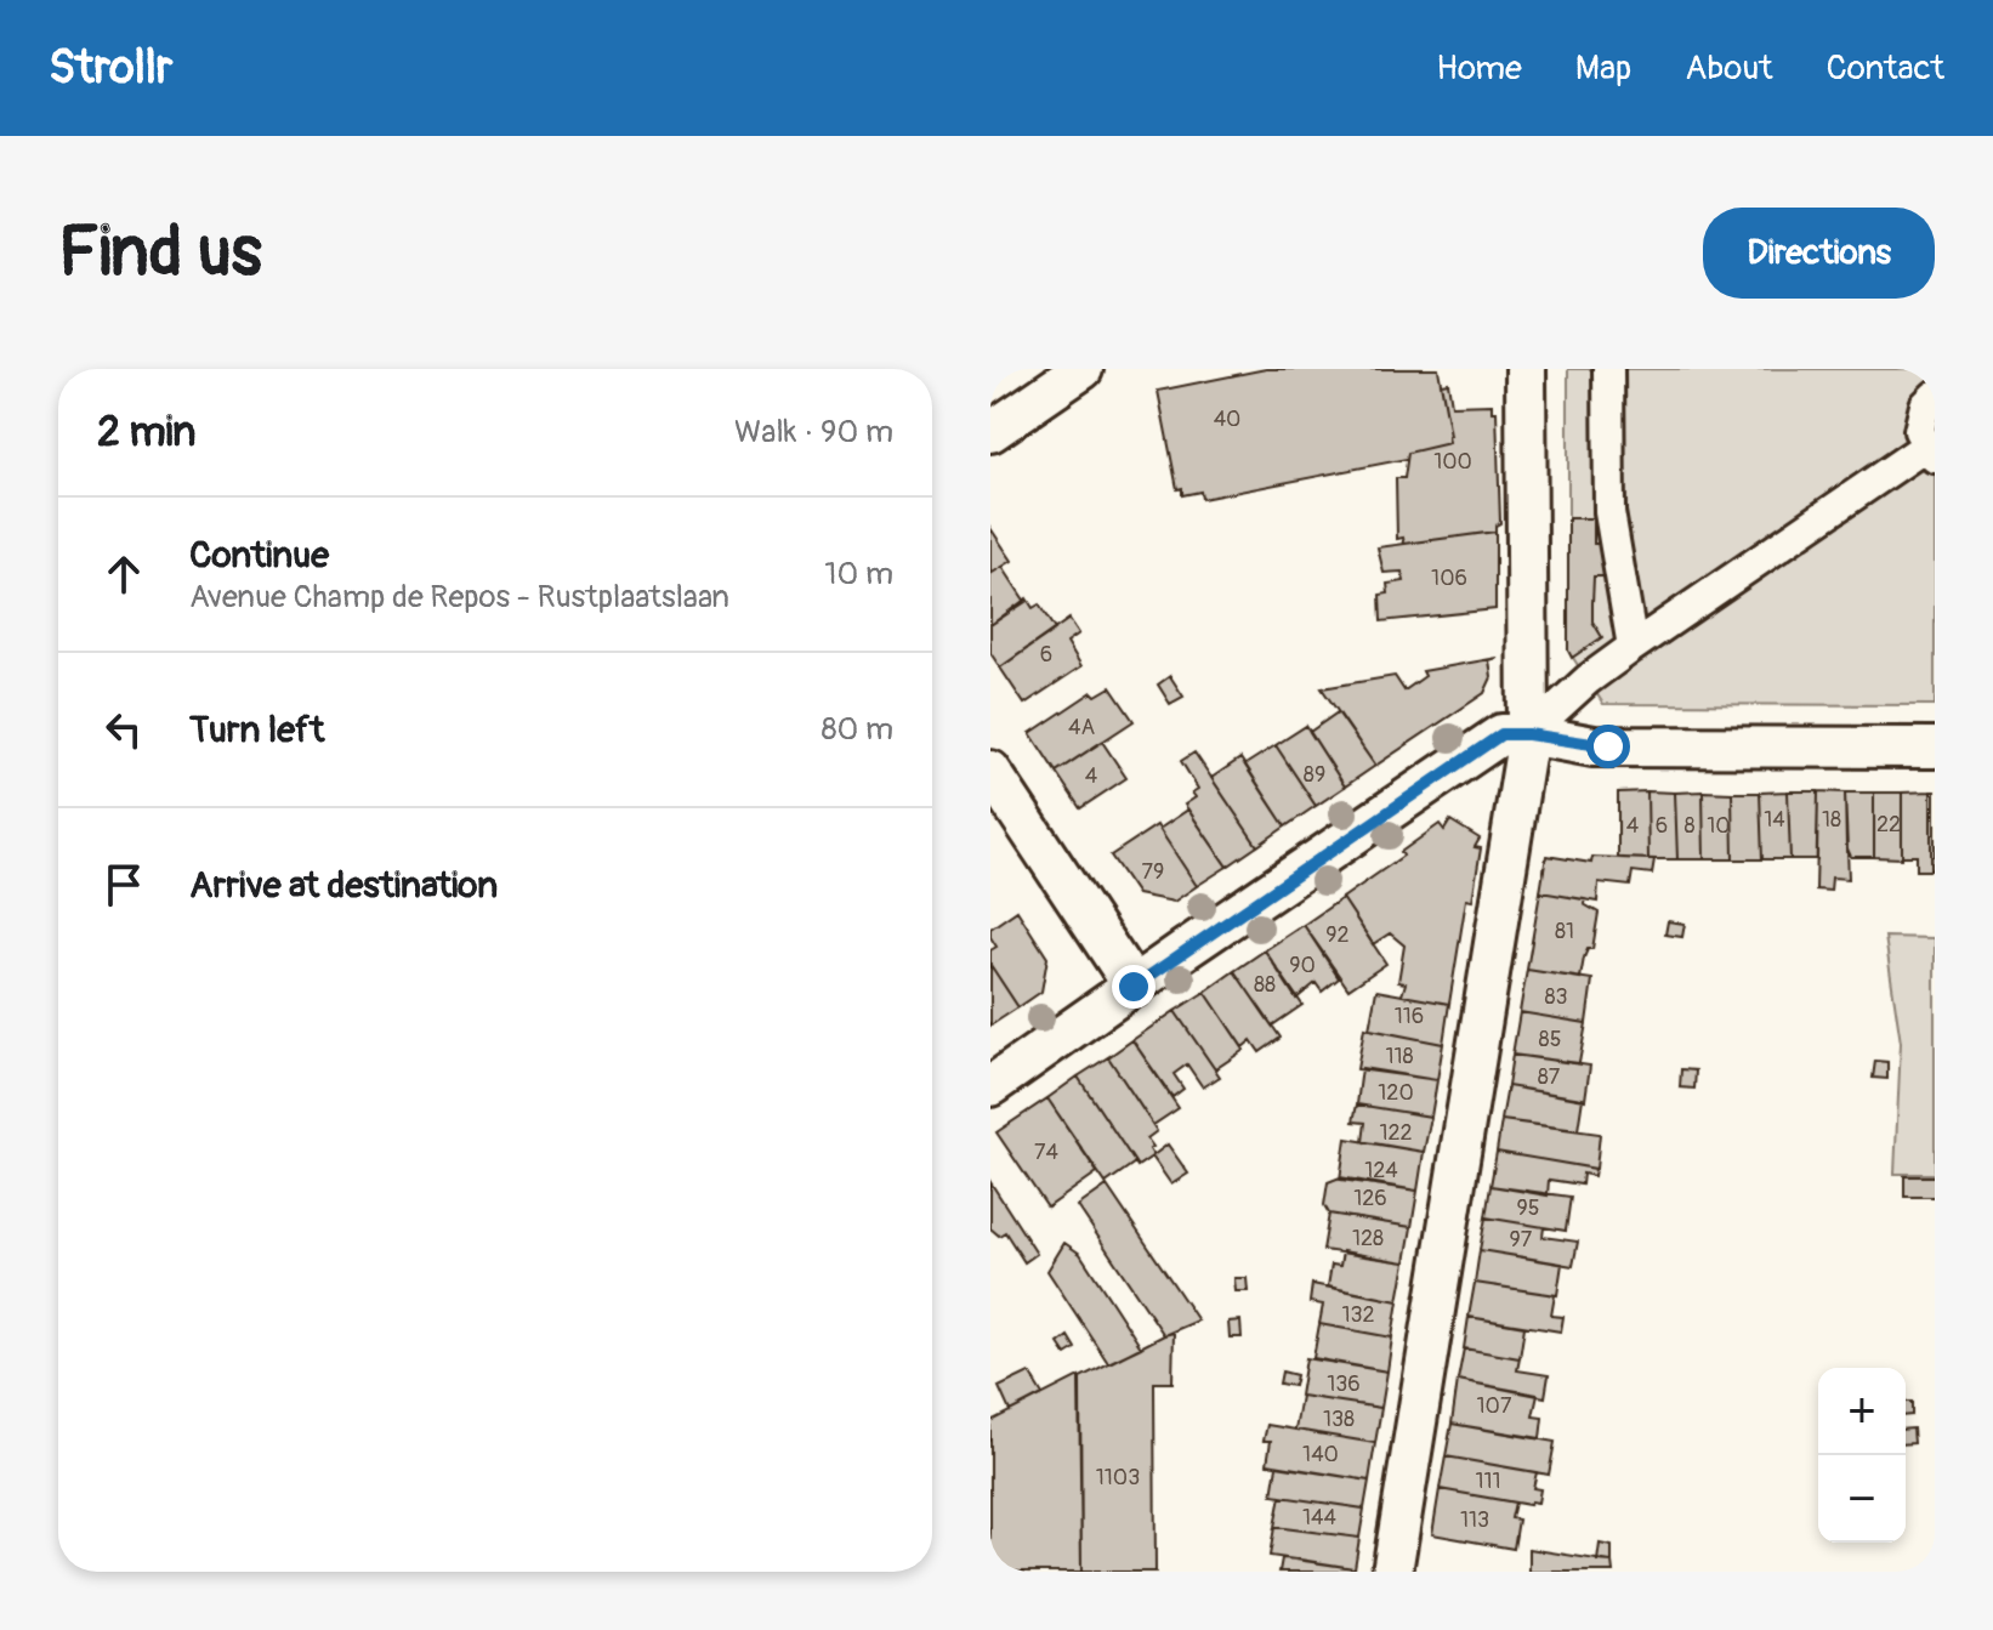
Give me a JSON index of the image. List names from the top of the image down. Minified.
{"house_numbers":["40","100","106","6","4A","89","4","14","18","22","4","6","8","10","79","81","92","90","88","83","116","85","118","87","120","122","74","124","126","95","128","97","132","136","107","138","140","1103","111","144","113"],"page":{"header":"Strollr","nav":["Home","Map","About","Contact"],"buttons":"Directions","title":"Find us","heading":["2 min","Walk · 90 m"],"list":[["Continue","Avenue Champ de Repos - Rustplaatslaan","10 m"],["Turn left","80 m"],"Arrive at destination"],"map_buttons":["+","−"]}}
